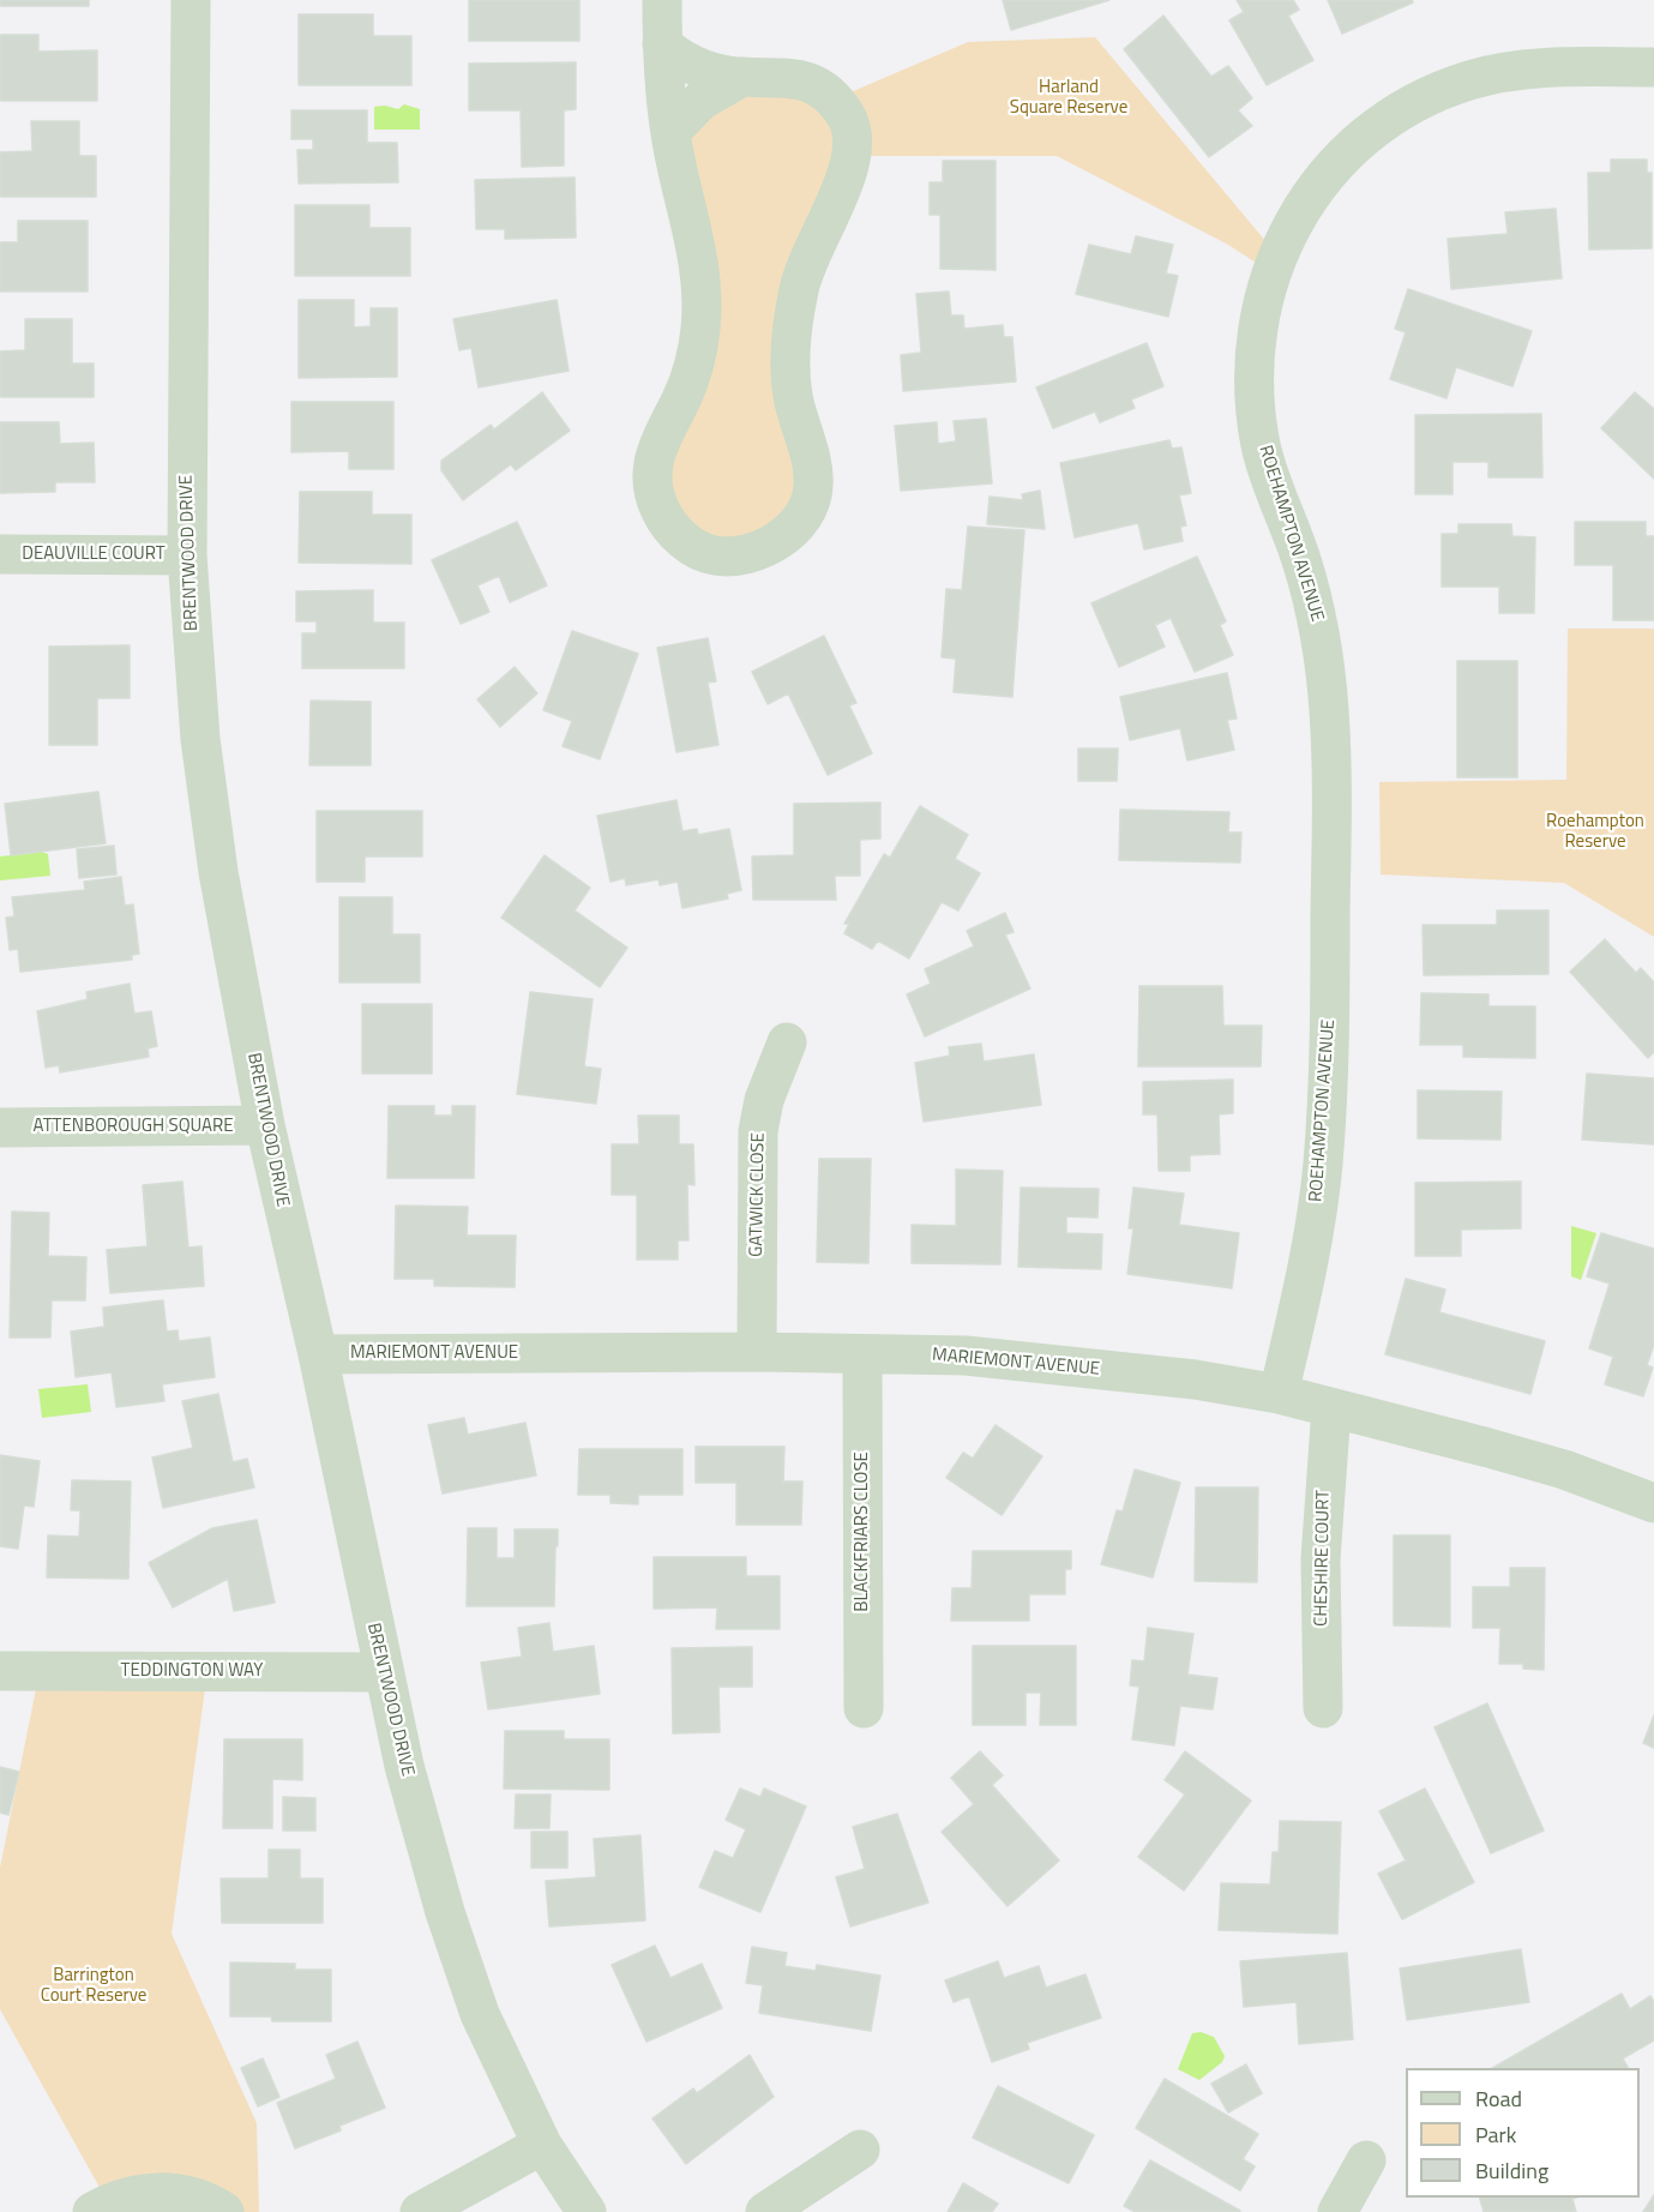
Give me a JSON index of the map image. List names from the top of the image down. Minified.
{"streets":{"street":["ROEHAMPTON AVENUE","BRENTWOOD DRIVE","DEAUVILLE COURT","ATTENBOROUGH SQUARE","GATWICK CLOSE","MARIEMONT AVENUE","BLACKFRIARS CLOSE","CHESHIRE COURT","TEDDINGTON WAY"]},"crossings":[["ROEHAMPTON AVENUE","MARIEMONT AVENUE"],["BRENTWOOD DRIVE","DEAUVILLE COURT"],["BRENTWOOD DRIVE","ATTENBOROUGH SQUARE"],["BRENTWOOD DRIVE","MARIEMONT AVENUE"],["BRENTWOOD DRIVE","TEDDINGTON WAY"],["GATWICK CLOSE","MARIEMONT AVENUE"],["MARIEMONT AVENUE","BLACKFRIARS CLOSE"],["MARIEMONT AVENUE","CHESHIRE COURT"]],"parks":["Harland Square Reserve","Roehampton Reserve","Barrington Court Reserve"],"legend":["Road","Park","Building"]}
